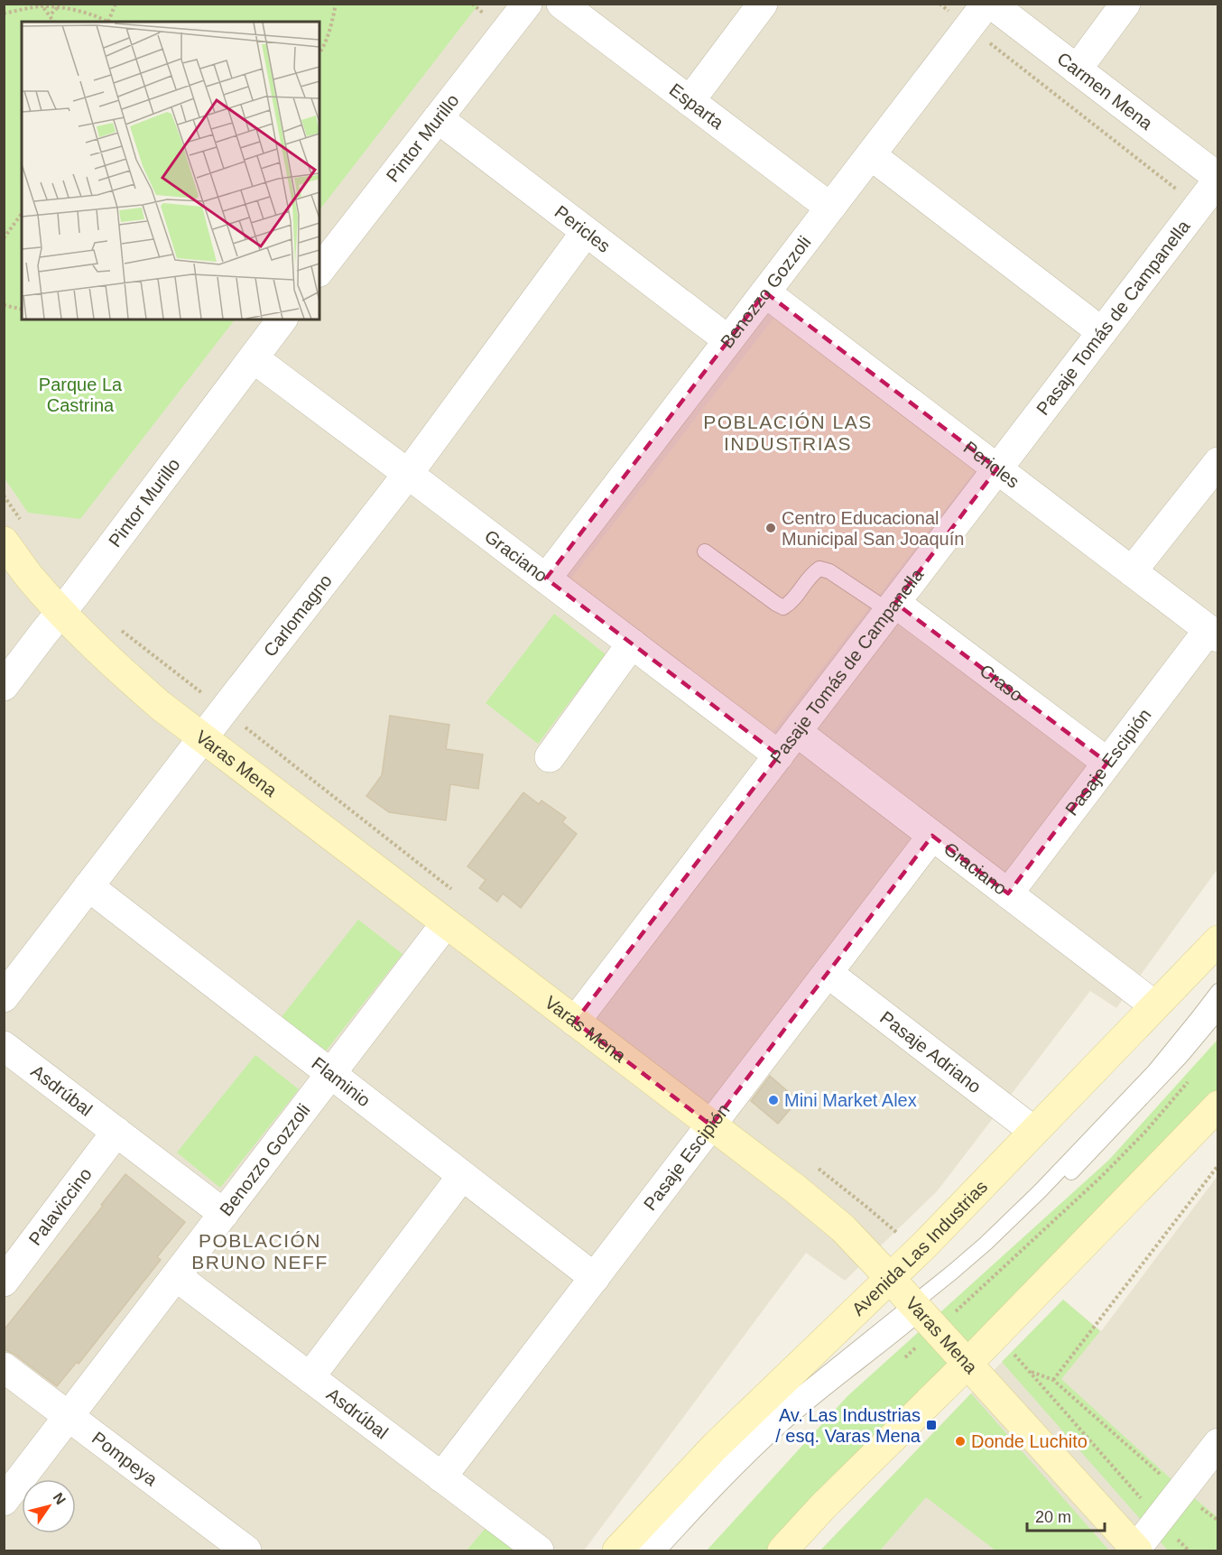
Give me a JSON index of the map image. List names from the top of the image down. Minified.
{"streets":{"street":["Carmen Mena","Esparta","Pintor Murillo","Pericles","Benozzo Gozzoli","Pasaje Tomás de Campanella","Graciano","Carlomagno","Craso","Pasaje Escipión","Varas Mena","Pasaje Adriano","Flaminio","Asdrúbal","Palaviccino","Avenida Las Industrias","Pompeya"]},"crossings":[["Carmen Mena","Pasaje Tomás de Campanella"],["Esparta","Benozzo Gozzoli"],["Pintor Murillo","Pericles"],["Pintor Murillo","Graciano"],["Pintor Murillo","Varas Mena"],["Pericles","Benozzo Gozzoli"],["Pericles","Pasaje Tomás de Campanella"],["Pericles","Carlomagno"],["Pericles","Pasaje Escipión"],["Benozzo Gozzoli","Graciano"],["Benozzo Gozzoli","Varas Mena"],["Benozzo Gozzoli","Flaminio"],["Benozzo Gozzoli","Asdrúbal"],["Benozzo Gozzoli","Pompeya"],["Pasaje Tomás de Campanella","Graciano"],["Pasaje Tomás de Campanella","Craso"],["Pasaje Tomás de Campanella","Varas Mena"],["Graciano","Carlomagno"],["Graciano","Pasaje Escipión"],["Graciano","Avenida Las Industrias"],["Carlomagno","Varas Mena"],["Carlomagno","Flaminio"],["Craso","Pasaje Escipión"],["Pasaje Escipión","Varas Mena"],["Pasaje Escipión","Pasaje Adriano"],["Pasaje Escipión","Flaminio"],["Pasaje Escipión","Asdrúbal"],["Varas Mena","Avenida Las Industrias"],["Pasaje Adriano","Avenida Las Industrias"],["Asdrúbal","Palaviccino"]],"districts":["POBLACIÓN LAS INDUSTRIAS","POBLACIÓN BRUNO NEFF"],"parks":["Parque La Castrina"],"places":{"other":["Centro Educacional Municipal San Joaquín","Mini Market Alex","Donde Luchito"],"transit":["Av. Las Industrias / esq. Varas Mena"]},"scale_bar":"20 m","north":"top right"}
